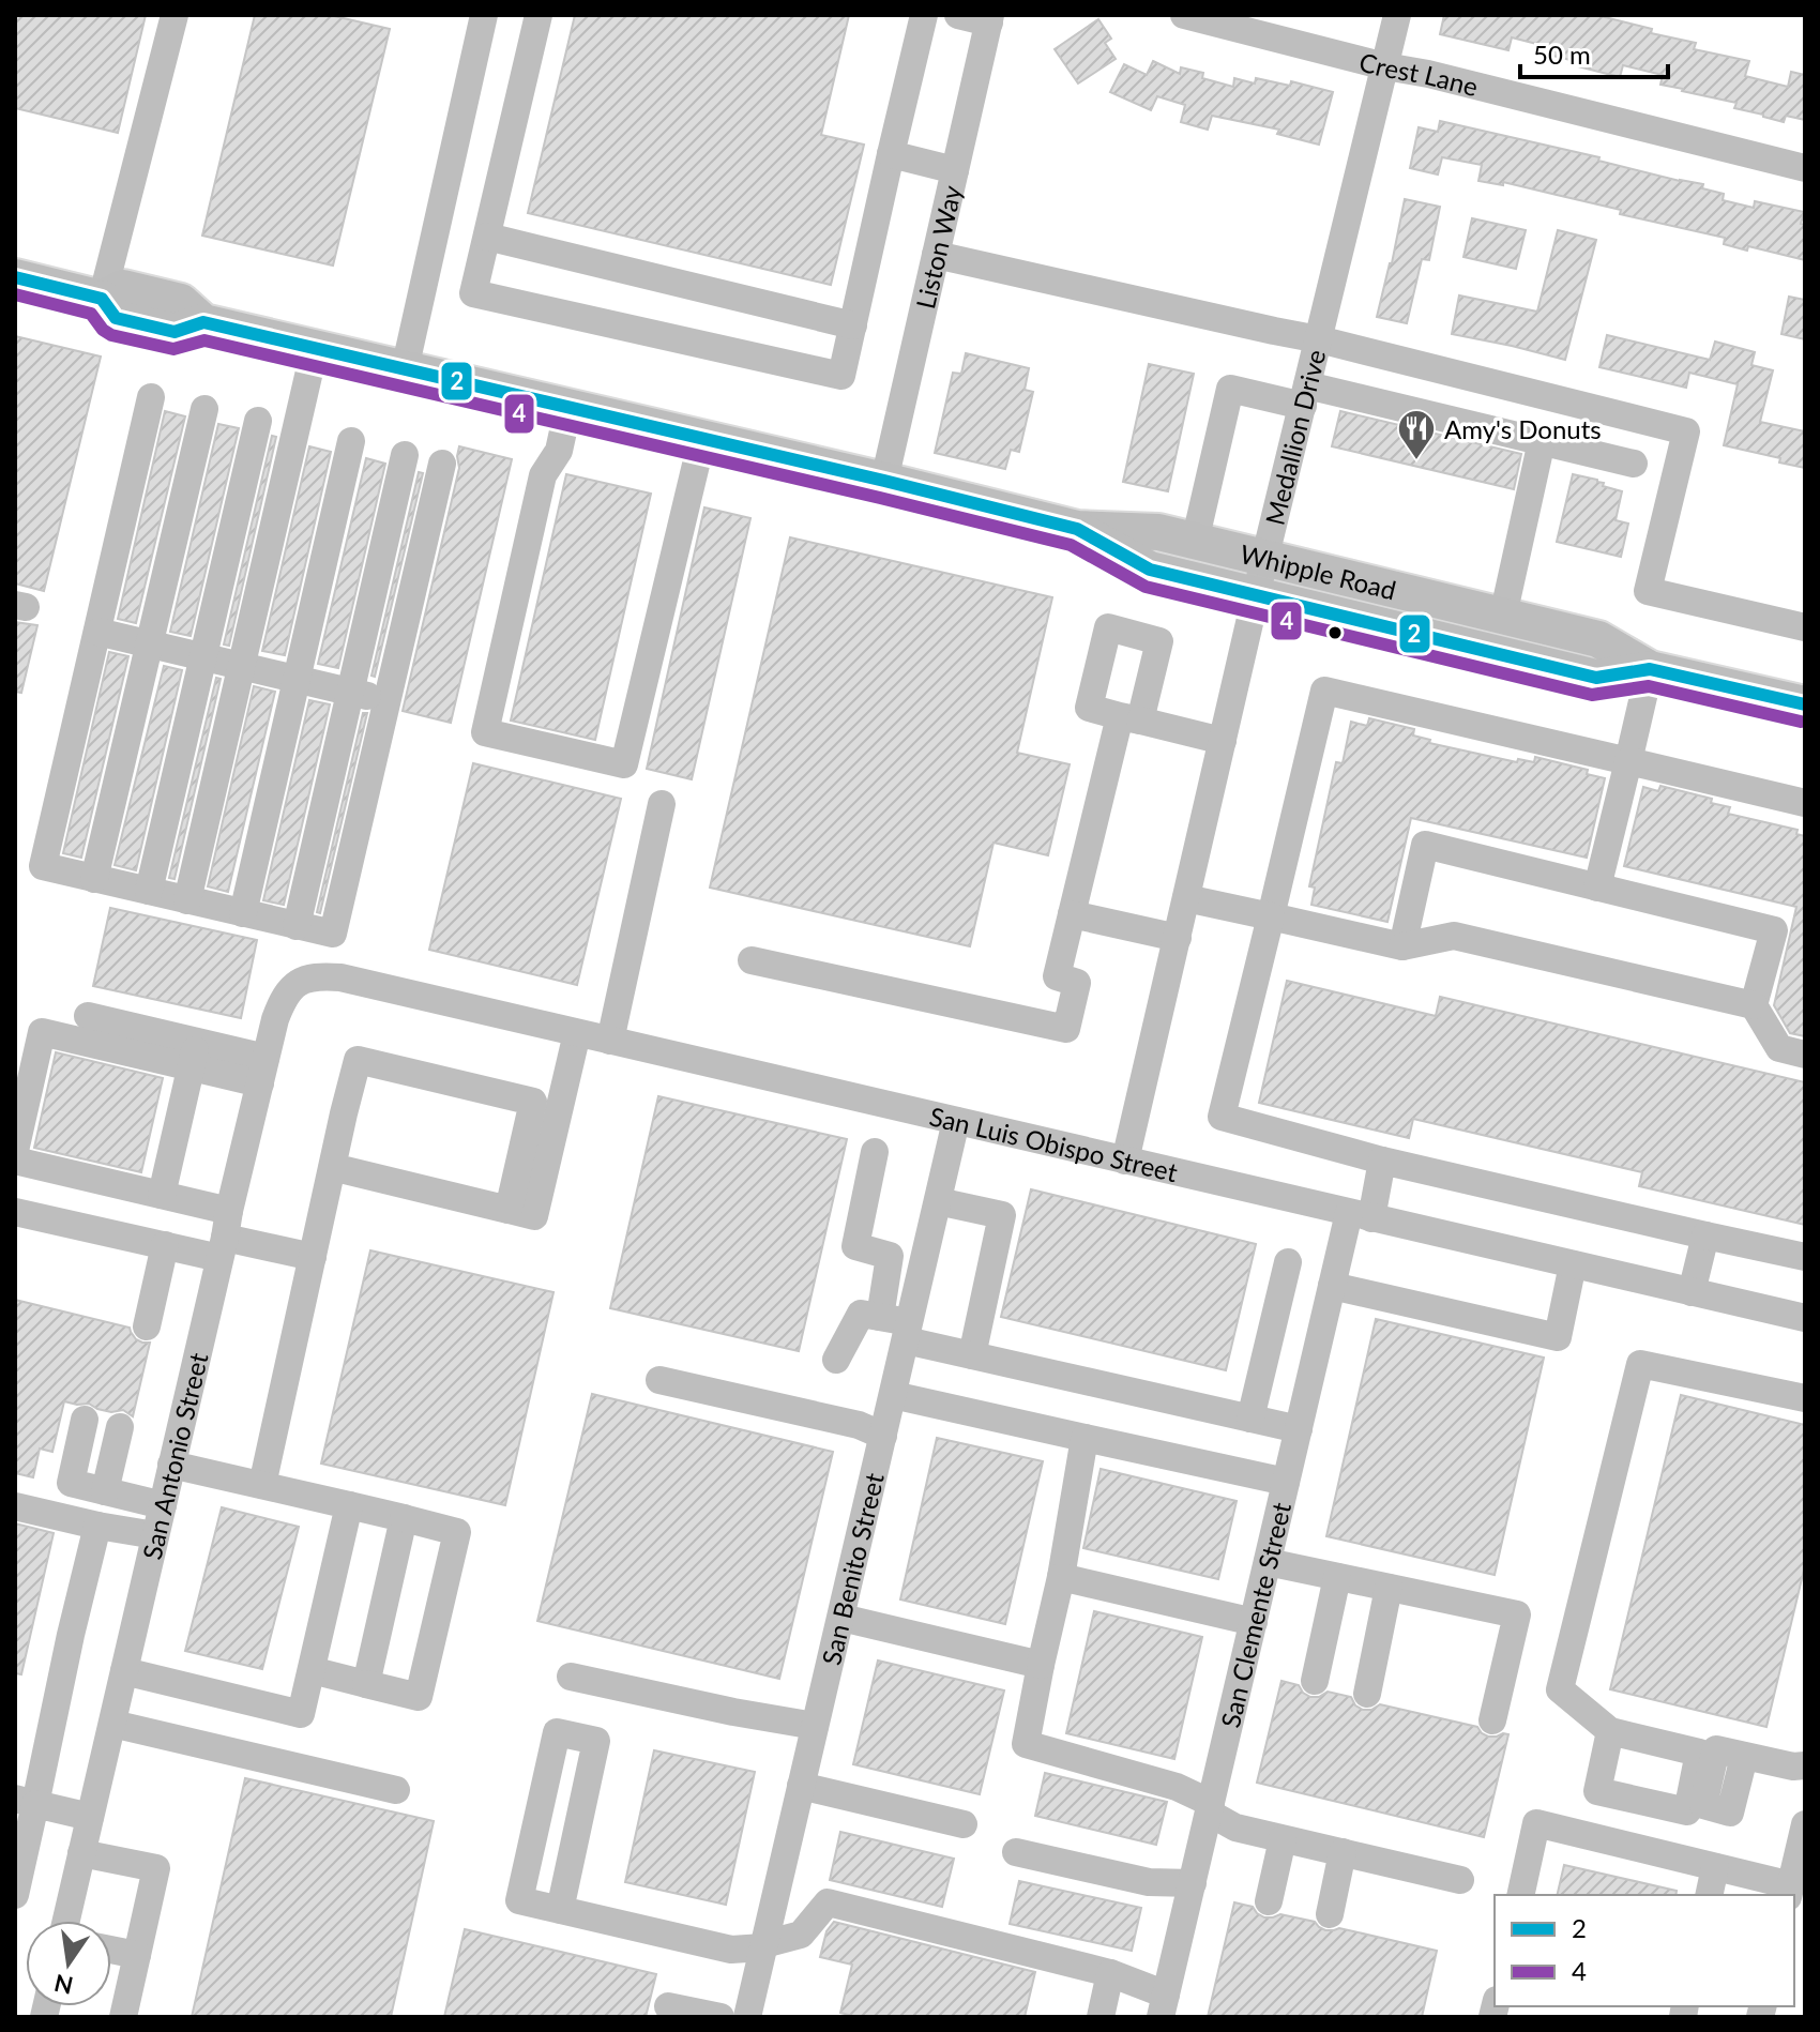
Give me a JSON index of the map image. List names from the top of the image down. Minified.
{"streets":{"main road":["Whipple Road"],"street":["Crest Lane","Liston Way","Medallion Drive","San Luis Obispo Street","San Antonio Street","San Benito Street","San Clemente Street"]},"crossings":[["Crest Lane","Medallion Drive"],["Liston Way","Whipple Road"],["Medallion Drive","Whipple Road"],["Medallion Drive","San Luis Obispo Street"],["San Luis Obispo Street","San Antonio Street"],["San Luis Obispo Street","San Benito Street"],["San Luis Obispo Street","San Clemente Street"]],"places":{"restaurant":["Amy's Donuts"]},"lines":["transit line 2","transit line 4"],"legend":["2","4"],"scale_bar":"50 m","north":"bottom"}
